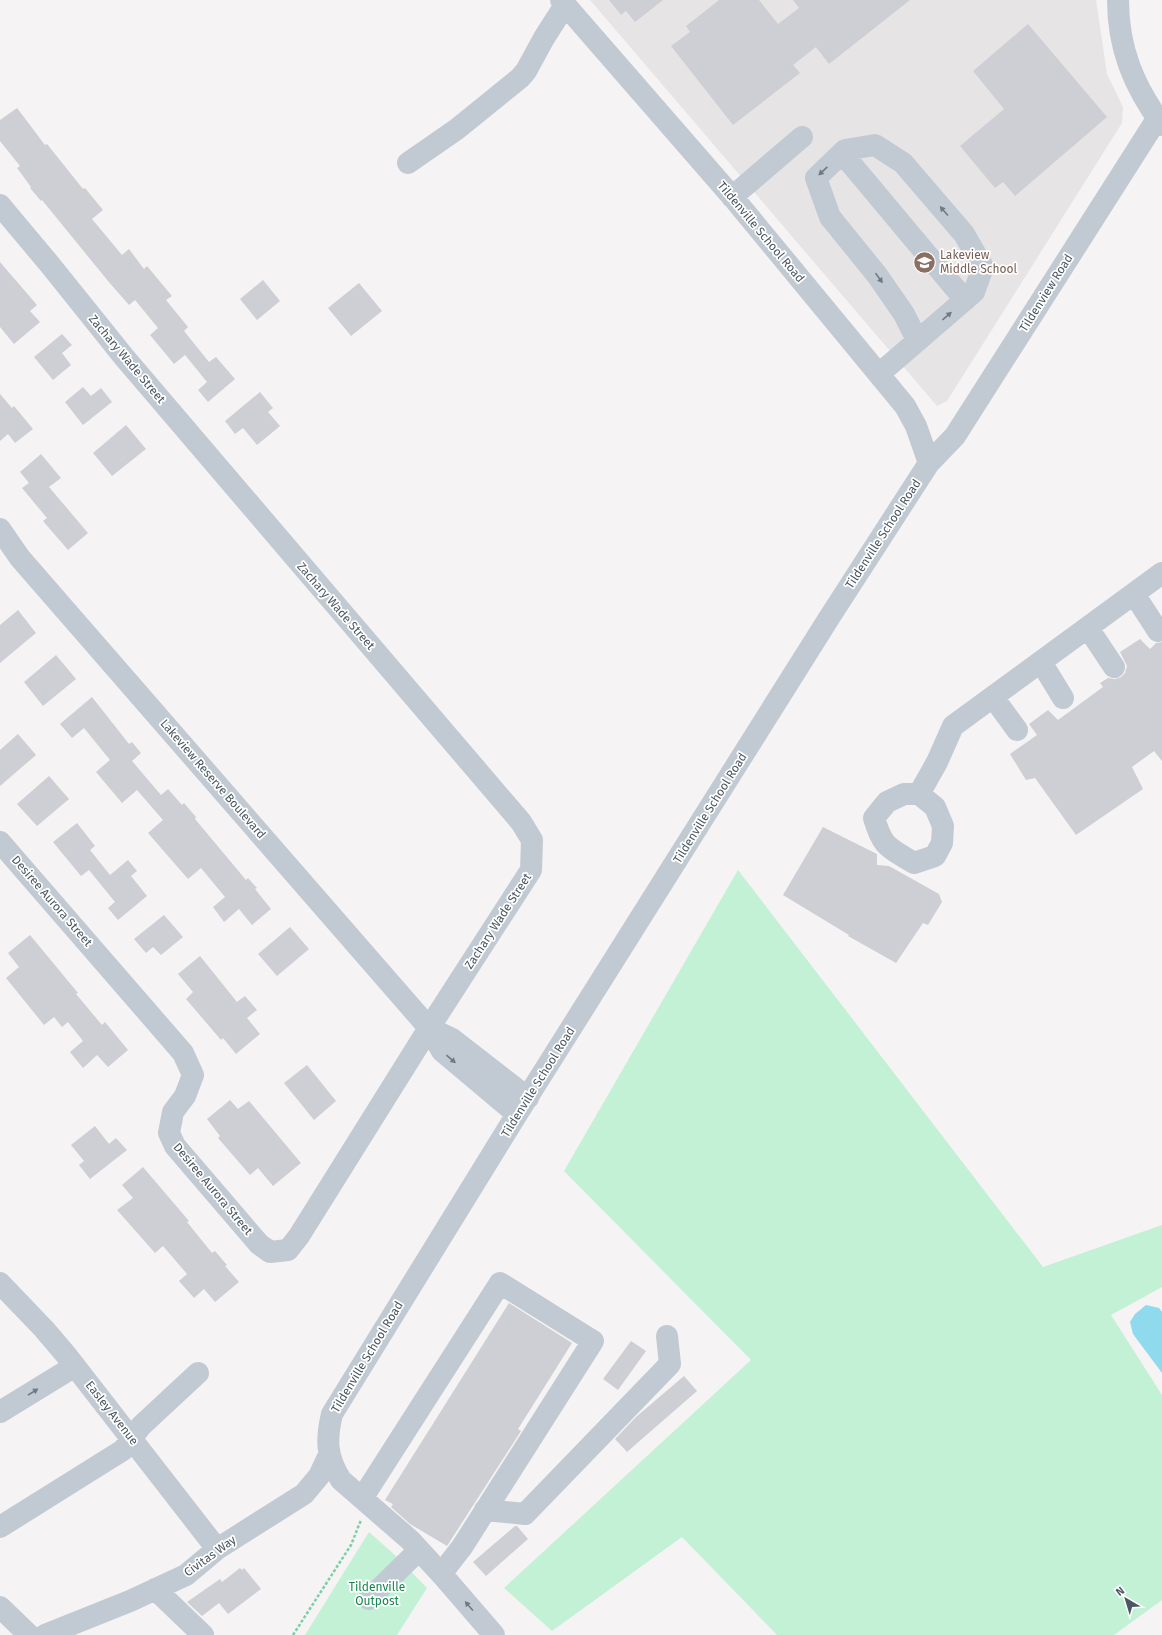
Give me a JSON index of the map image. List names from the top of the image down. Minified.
{"streets":{"street":["Tildenville School Road","Tildenview Road","Zachary Wade Street","Lakeview Reserve Boulevard","Desiree Aurora Street","Easley Avenue","Civitas Way"]},"crossings":[["Tildenville School Road","Tildenview Road"],["Tildenville School Road","Lakeview Reserve Boulevard"],["Tildenville School Road","Civitas Way"],["Zachary Wade Street","Lakeview Reserve Boulevard"],["Zachary Wade Street","Desiree Aurora Street"],["Lakeview Reserve Boulevard","Desiree Aurora Street"],["Easley Avenue","Civitas Way"]],"parks":["Tildenville Outpost"],"places":{"school or university":["Lakeview Middle School"]},"north":"top left"}
